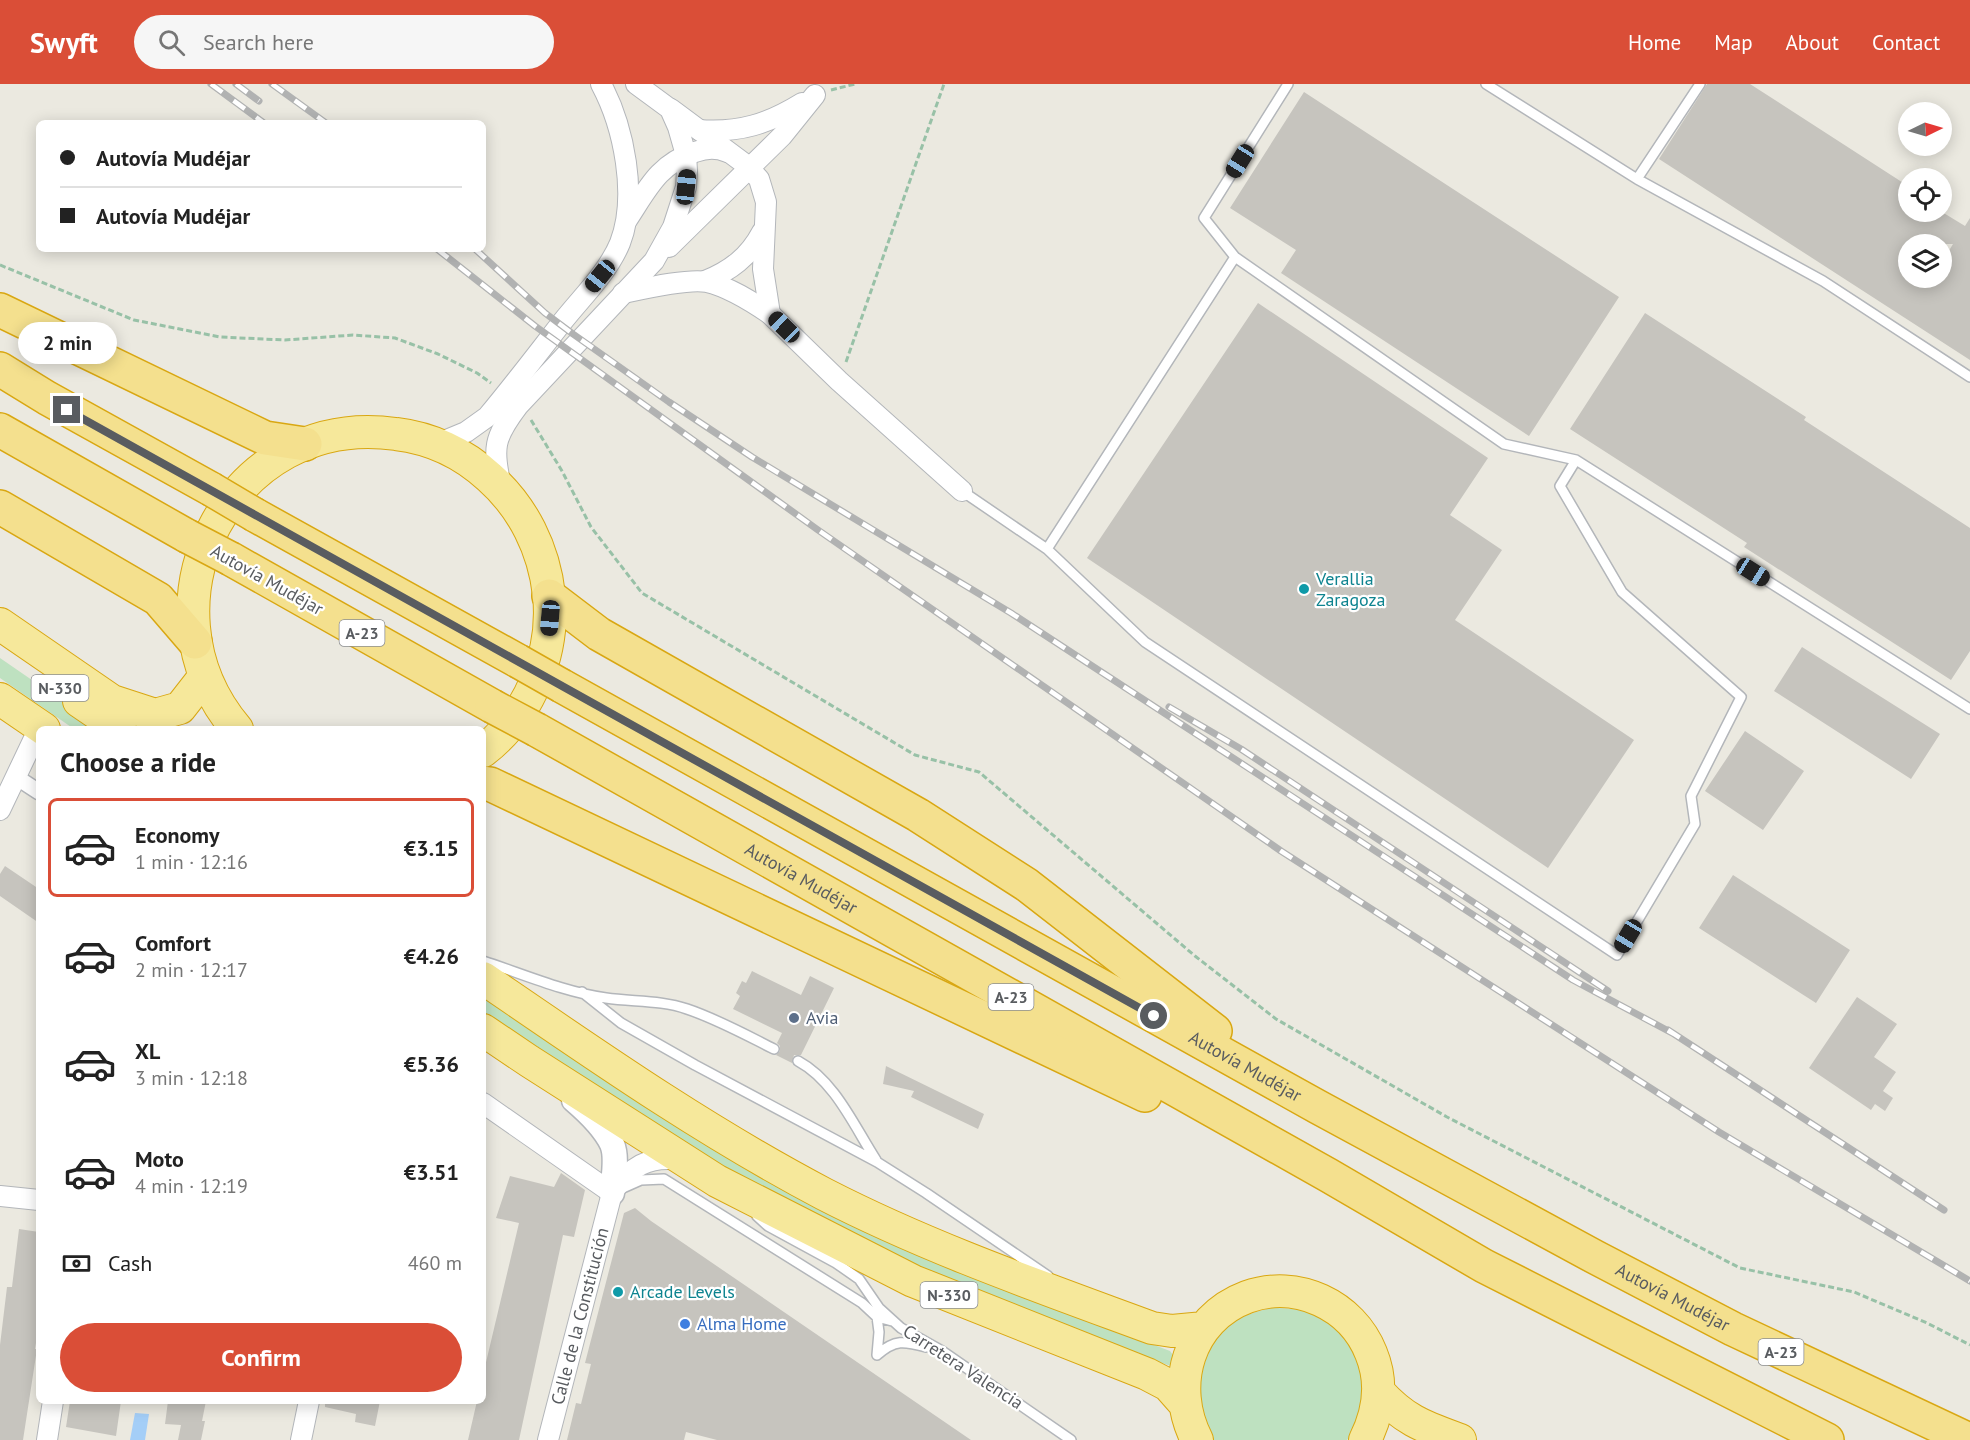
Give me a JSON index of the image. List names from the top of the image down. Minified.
{"streets":{"highway":["Autovía Mudéjar","A-23","N-330"],"street":["Calle de la Constitución"],"lane":["Carretera Valencia"]},"crossings":[["N-330","Calle de la Constitución"],["N-330","Carretera Valencia"]],"places":["Verallia Zaragoza","Avia","Arcade Levels","Alma Home"],"north":"right","page":{"header":"Swyft","search":"Search here","nav":["Home","Map","About","Contact"],"banner":["Autovía Mudéjar","Autovía Mudéjar"],"bubble":"2 min","heading":"Choose a ride","list":[{"name":"Economy","note":"1 min · 12:16","value":"€3.15"},{"name":"Comfort","note":"2 min · 12:17","value":"€4.26"},{"name":"XL","note":"3 min · 12:18","value":"€5.36"},{"name":"Moto","note":"4 min · 12:19","value":"€3.51"}],"pay":["Cash","460 m"],"buttons":"Confirm"}}
